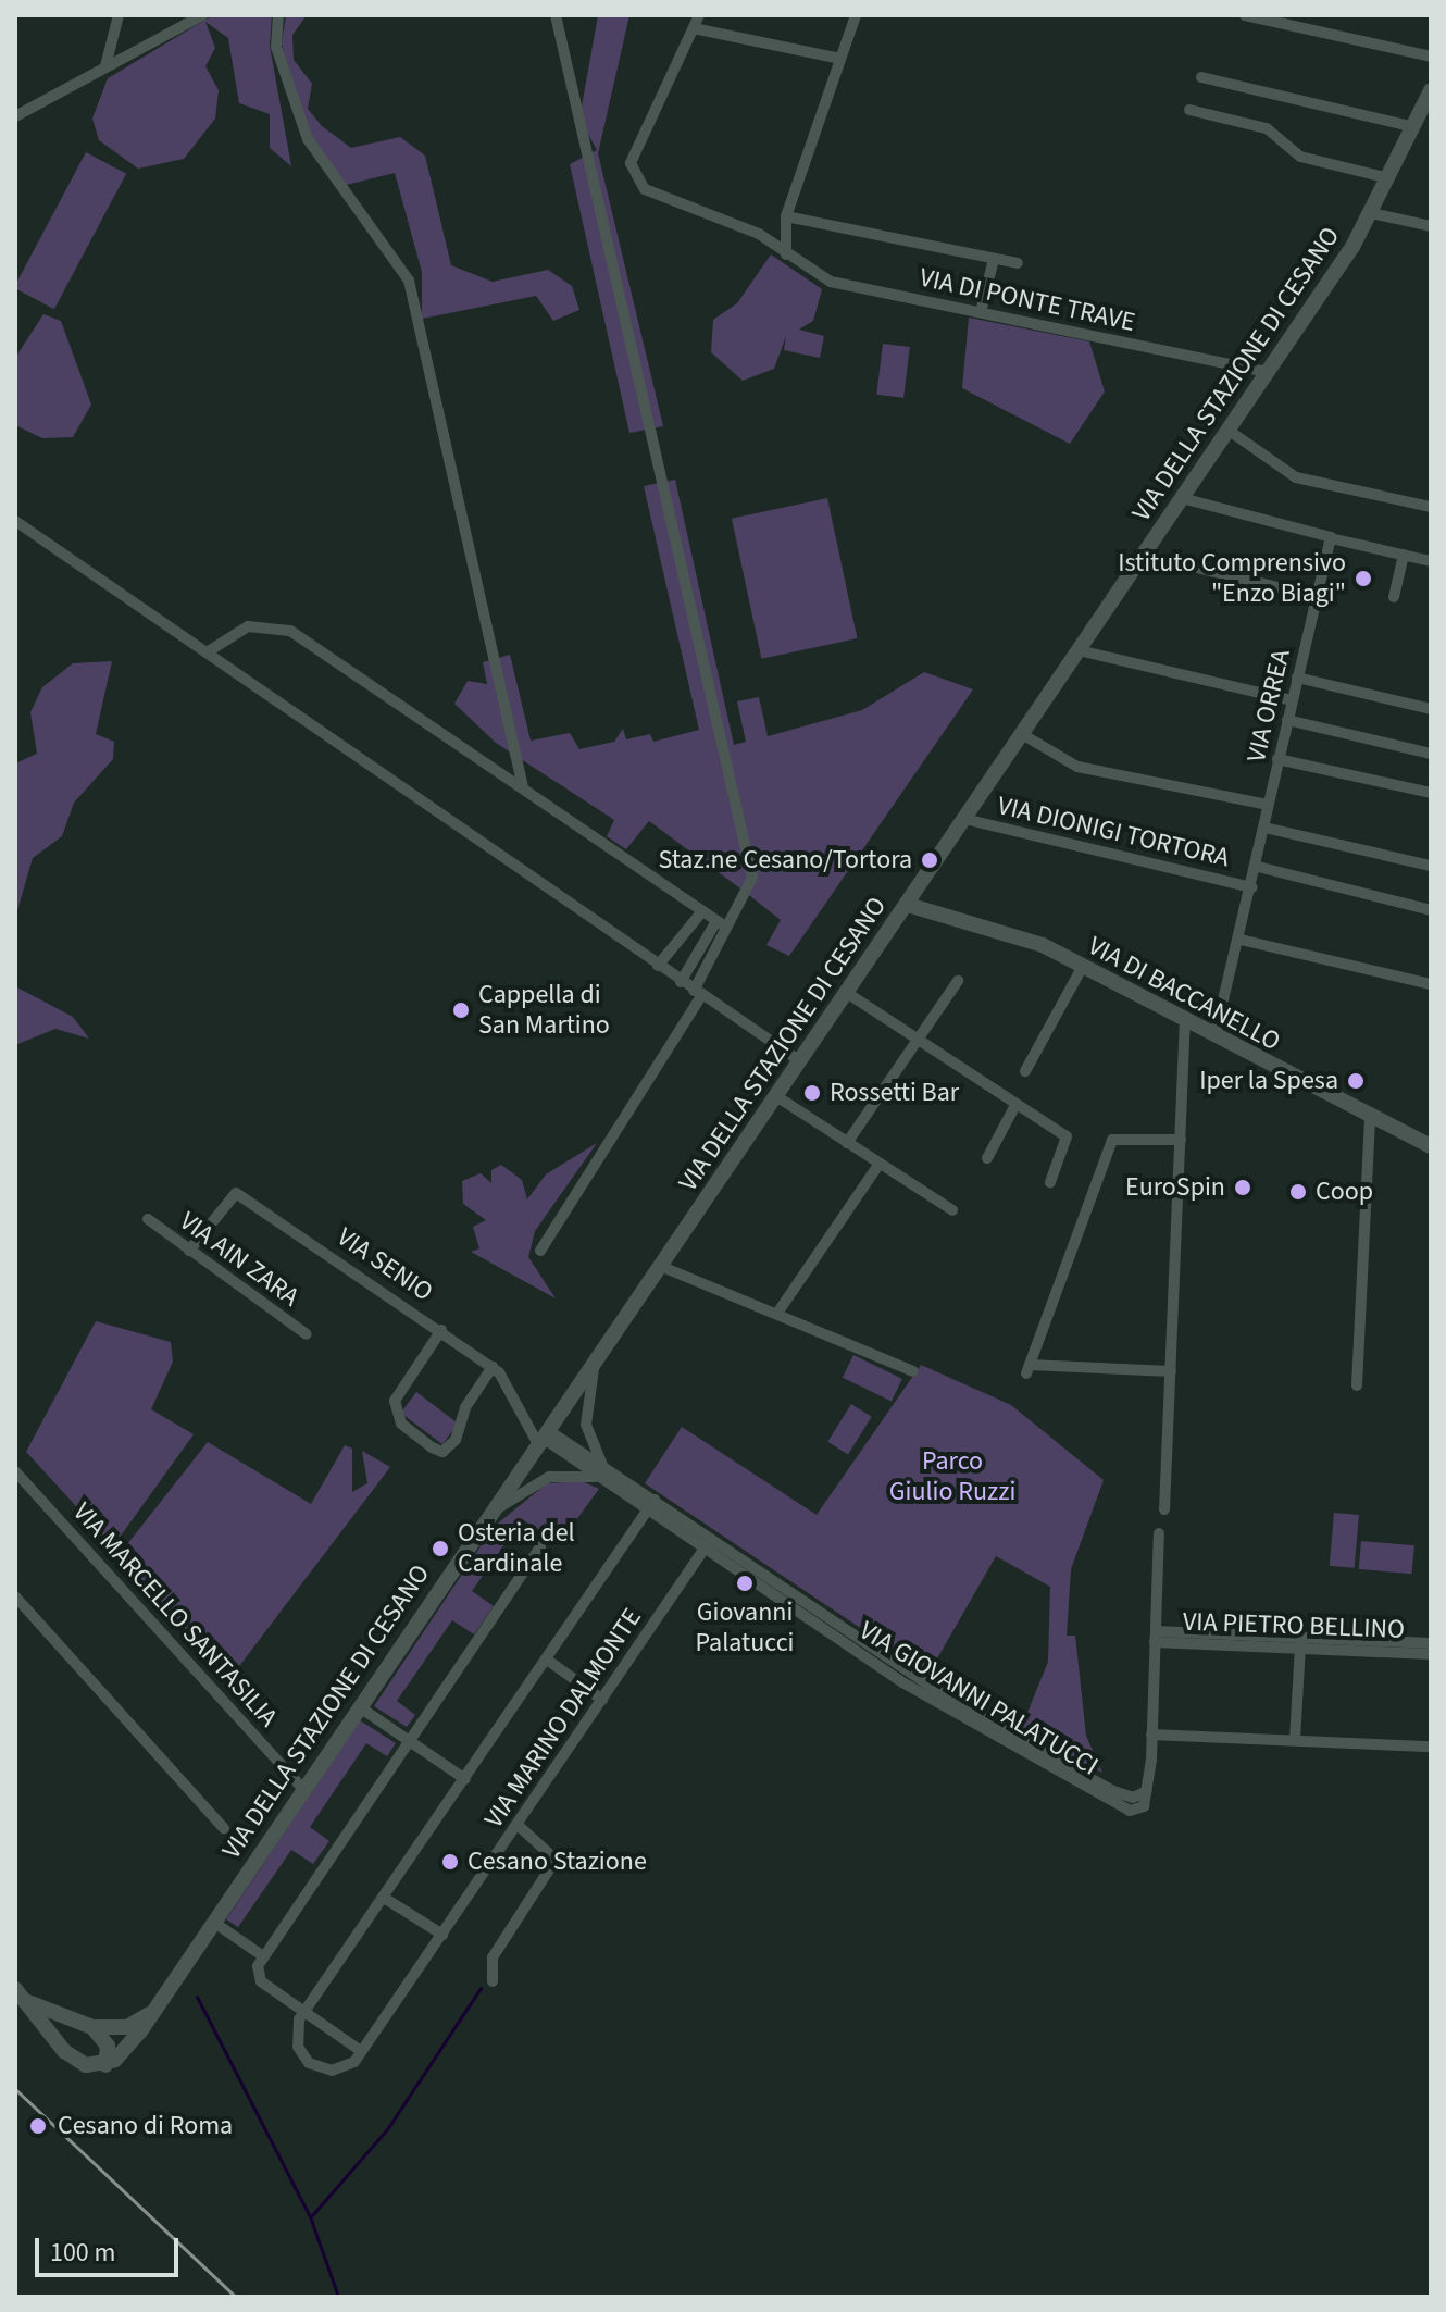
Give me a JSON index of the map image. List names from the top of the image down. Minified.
{"streets":{"street":["VIA DI PONTE TRAVE","VIA DELLA STAZIONE DI CESANO","VIA ORREA","VIA DIONIGI TORTORA","VIA DI BACCANELLO","VIA AIN ZARA","VIA SENIO","VIA MARCELLO SANTASILIA","VIA PIETRO BELLINO","VIA GIOVANNI PALATUCCI","VIA MARINO DALMONTE"]},"crossings":[["VIA DI PONTE TRAVE","VIA DELLA STAZIONE DI CESANO"],["VIA DELLA STAZIONE DI CESANO","VIA DIONIGI TORTORA"],["VIA DELLA STAZIONE DI CESANO","VIA DI BACCANELLO"],["VIA DELLA STAZIONE DI CESANO","VIA SENIO"],["VIA DELLA STAZIONE DI CESANO","VIA MARCELLO SANTASILIA"],["VIA DELLA STAZIONE DI CESANO","VIA GIOVANNI PALATUCCI"],["VIA ORREA","VIA DIONIGI TORTORA"],["VIA ORREA","VIA DI BACCANELLO"],["VIA AIN ZARA","VIA SENIO"],["VIA SENIO","VIA GIOVANNI PALATUCCI"],["VIA GIOVANNI PALATUCCI","VIA MARINO DALMONTE"]],"parks":["Parco Giulio Ruzzi"],"places":["Istituto Comprensivo \"Enzo Biagi\"","Staz.ne Cesano/Tortora","Cappella di San Martino","Iper la Spesa","Rossetti Bar","EuroSpin","Coop","Osteria del Cardinale","Giovanni Palatucci","Cesano Stazione","Cesano di Roma"],"scale_bar":"100 m"}
